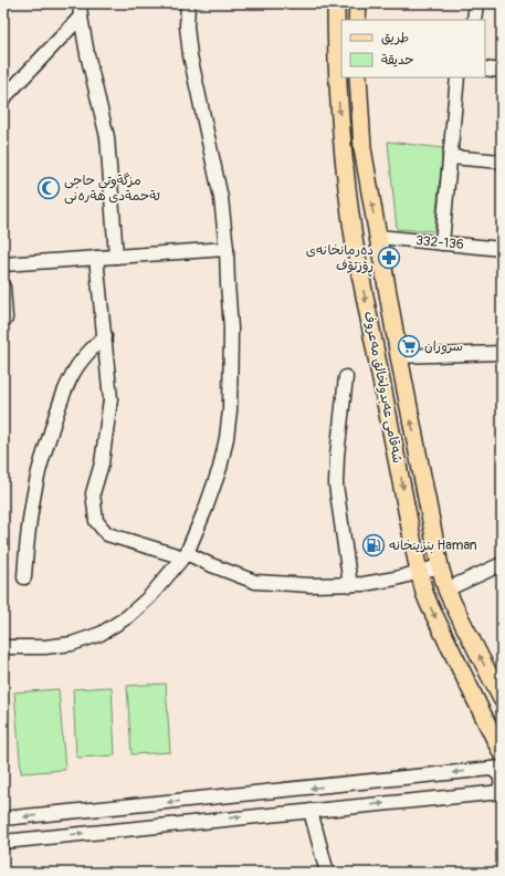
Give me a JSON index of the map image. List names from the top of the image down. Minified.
{"streets":{"main road":["شەقامی عەبدولخالق مەعروف"],"street":["332-136"]},"crossings":[["332-136","شەقامی عەبدولخالق مەعروف"]],"places":{"mosque":["مزگةوتی حاجی ئةحمةدی هةرەنی"],"pharmacy":["دەرمانخانەی ڕۆزتۆف"],"supermarket":["سروران"],"fuel station":["بنزینخانە Haman"]},"legend":["طريق","حديقة"]}
